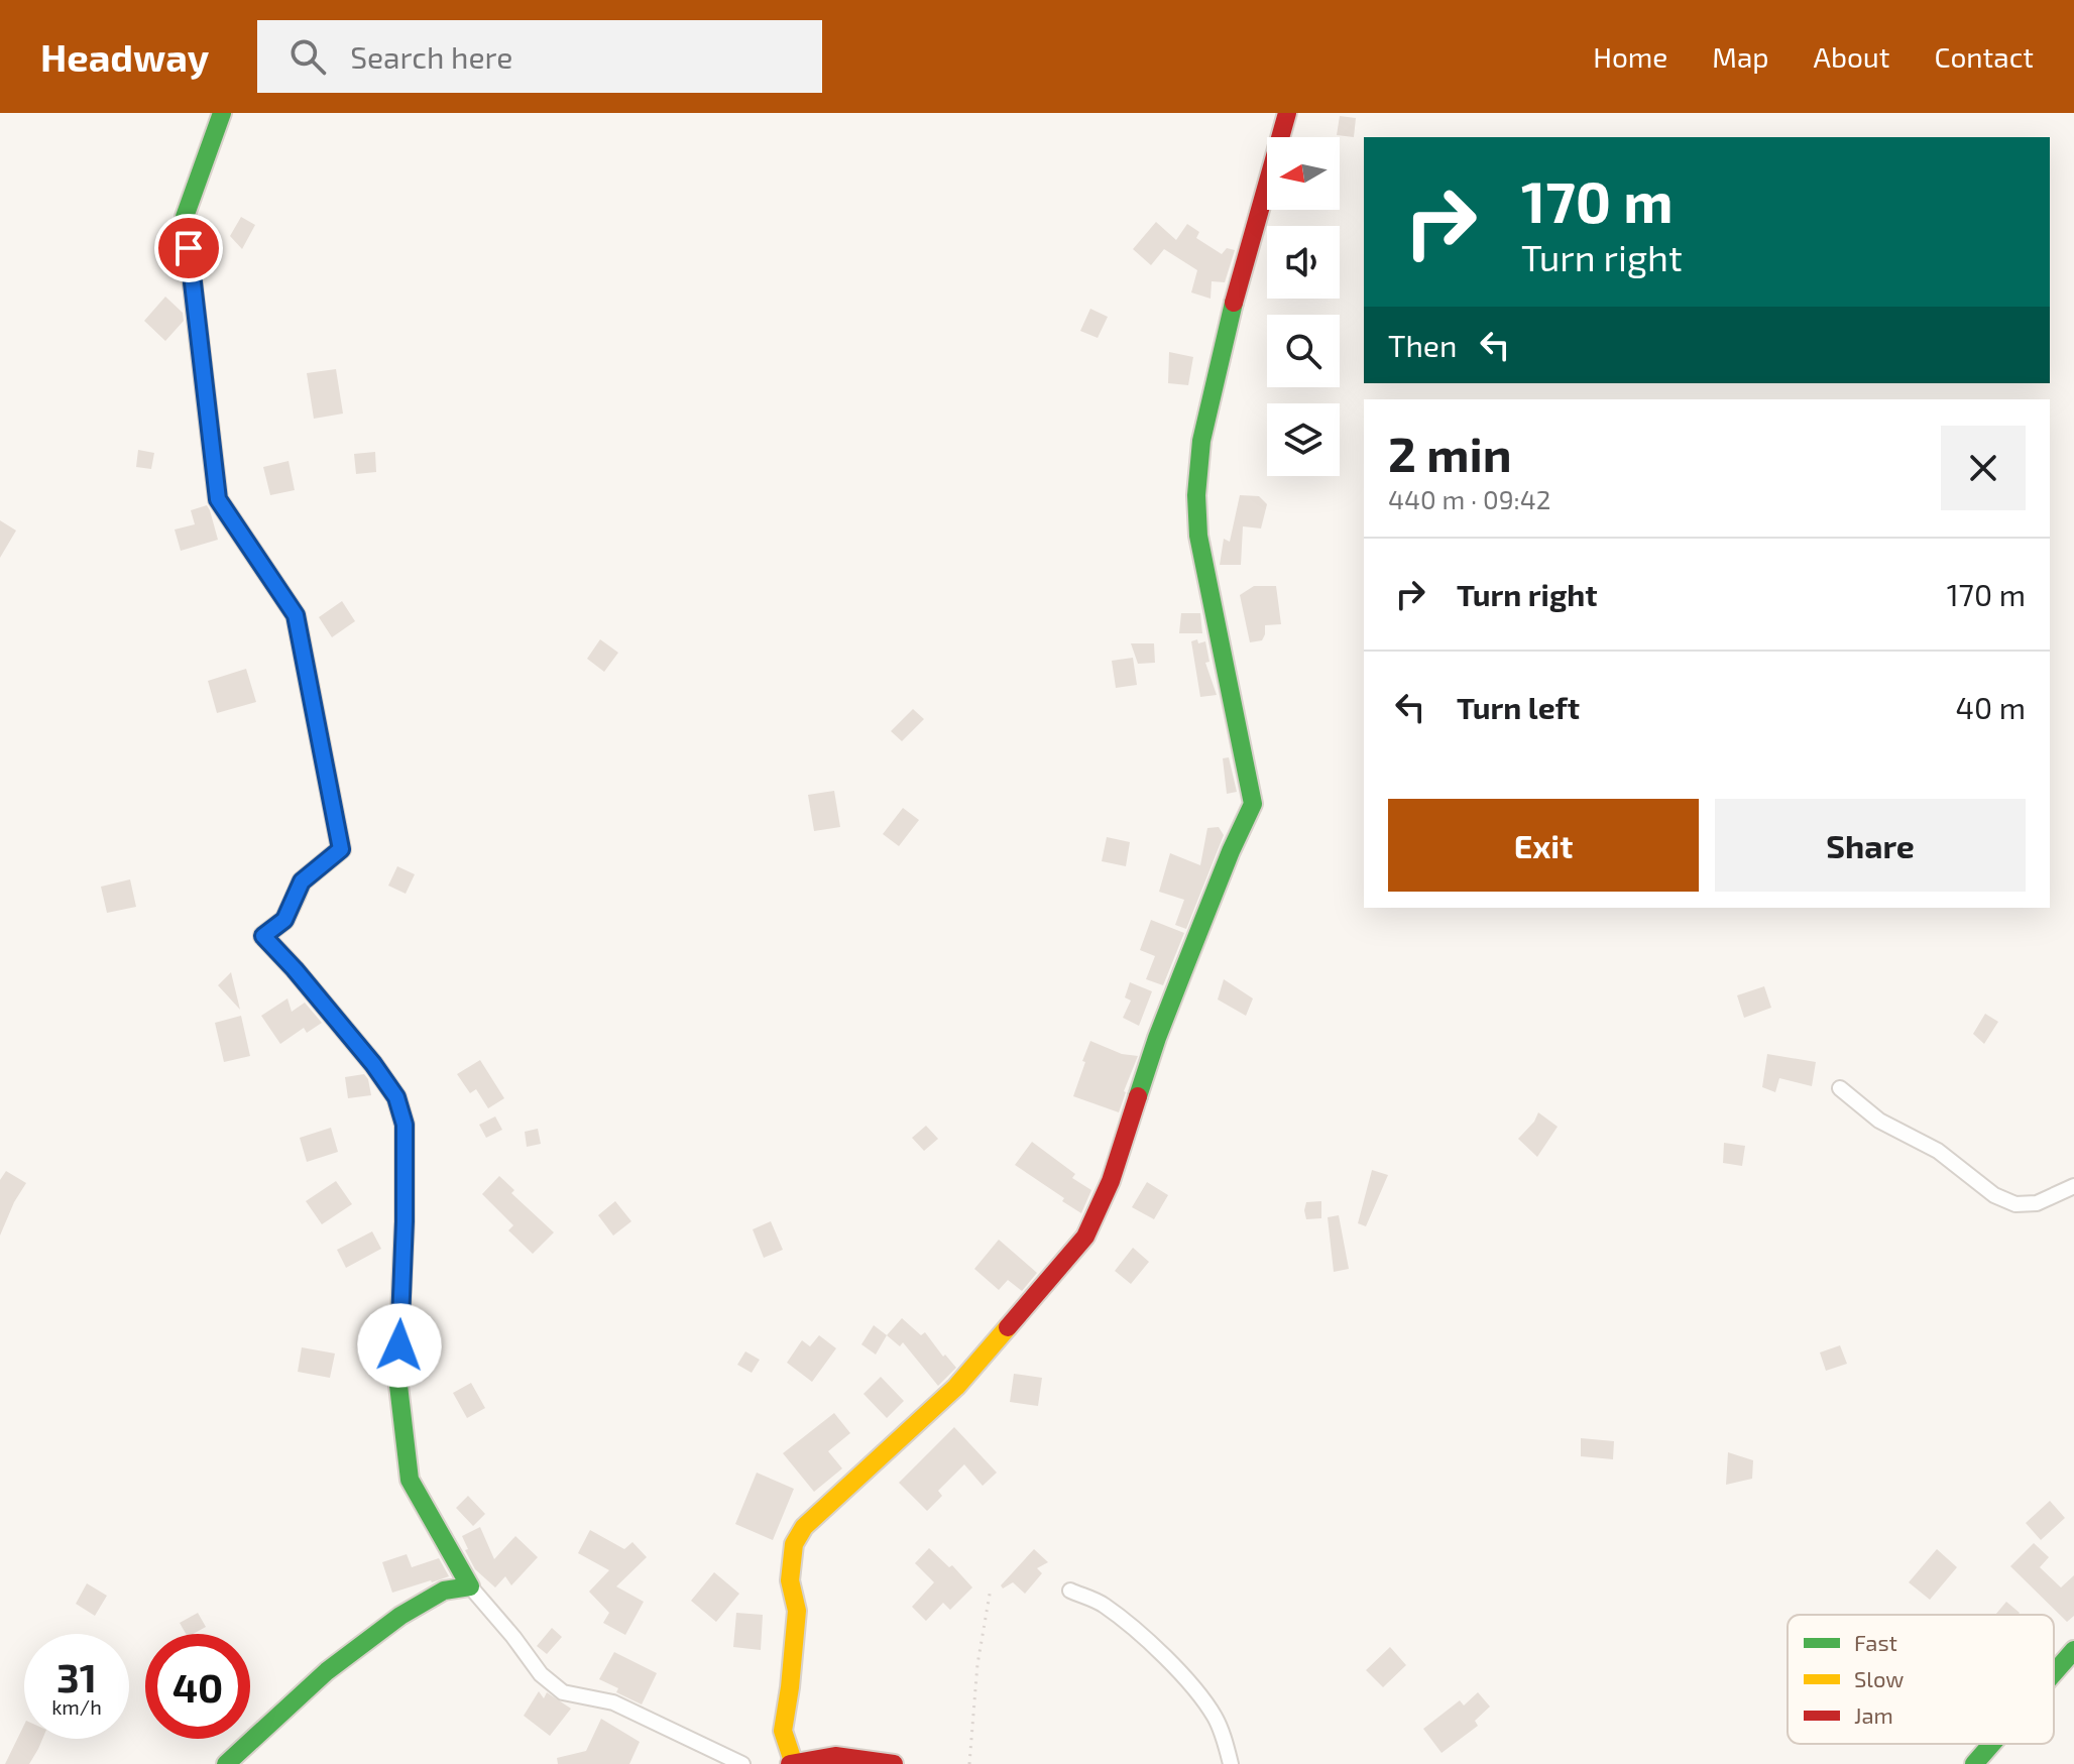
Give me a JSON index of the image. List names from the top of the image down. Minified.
{"legend":["Fast","Slow","Jam"],"north":"left","page":{"header":"Headway","search":"Search here","nav":["Home","Map","About","Contact"],"turn":["170 m","Turn right"],"then":"Then","heading":["2 min","440 m · 09:42"],"list":[{"name":"Turn right","value":"170 m"},{"name":"Turn left","value":"40 m"}],"buttons":["Exit","Share"],"speed":"31 km/h","limit":"40"}}
